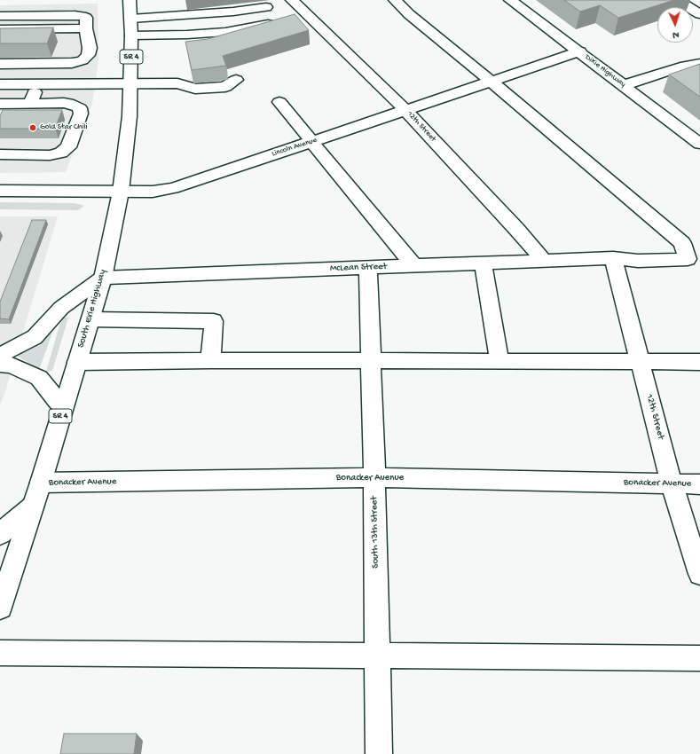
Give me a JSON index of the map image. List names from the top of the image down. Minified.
{"streets":{"street":["SR 4","Dixie Highway","12th Street","Lincoln Avenue","McLean Street","South Erie Highway","Bonacker Avenue","South 13th Street"]},"crossings":[["Dixie Highway","Lincoln Avenue"],["12th Street","Lincoln Avenue"],["12th Street","McLean Street"],["12th Street","Bonacker Avenue"],["Lincoln Avenue","McLean Street"],["Lincoln Avenue","South Erie Highway"],["McLean Street","South Erie Highway"],["McLean Street","South 13th Street"],["South Erie Highway","Bonacker Avenue"],["Bonacker Avenue","South 13th Street"]],"places":["Gold Star Chili"],"north":"bottom"}
